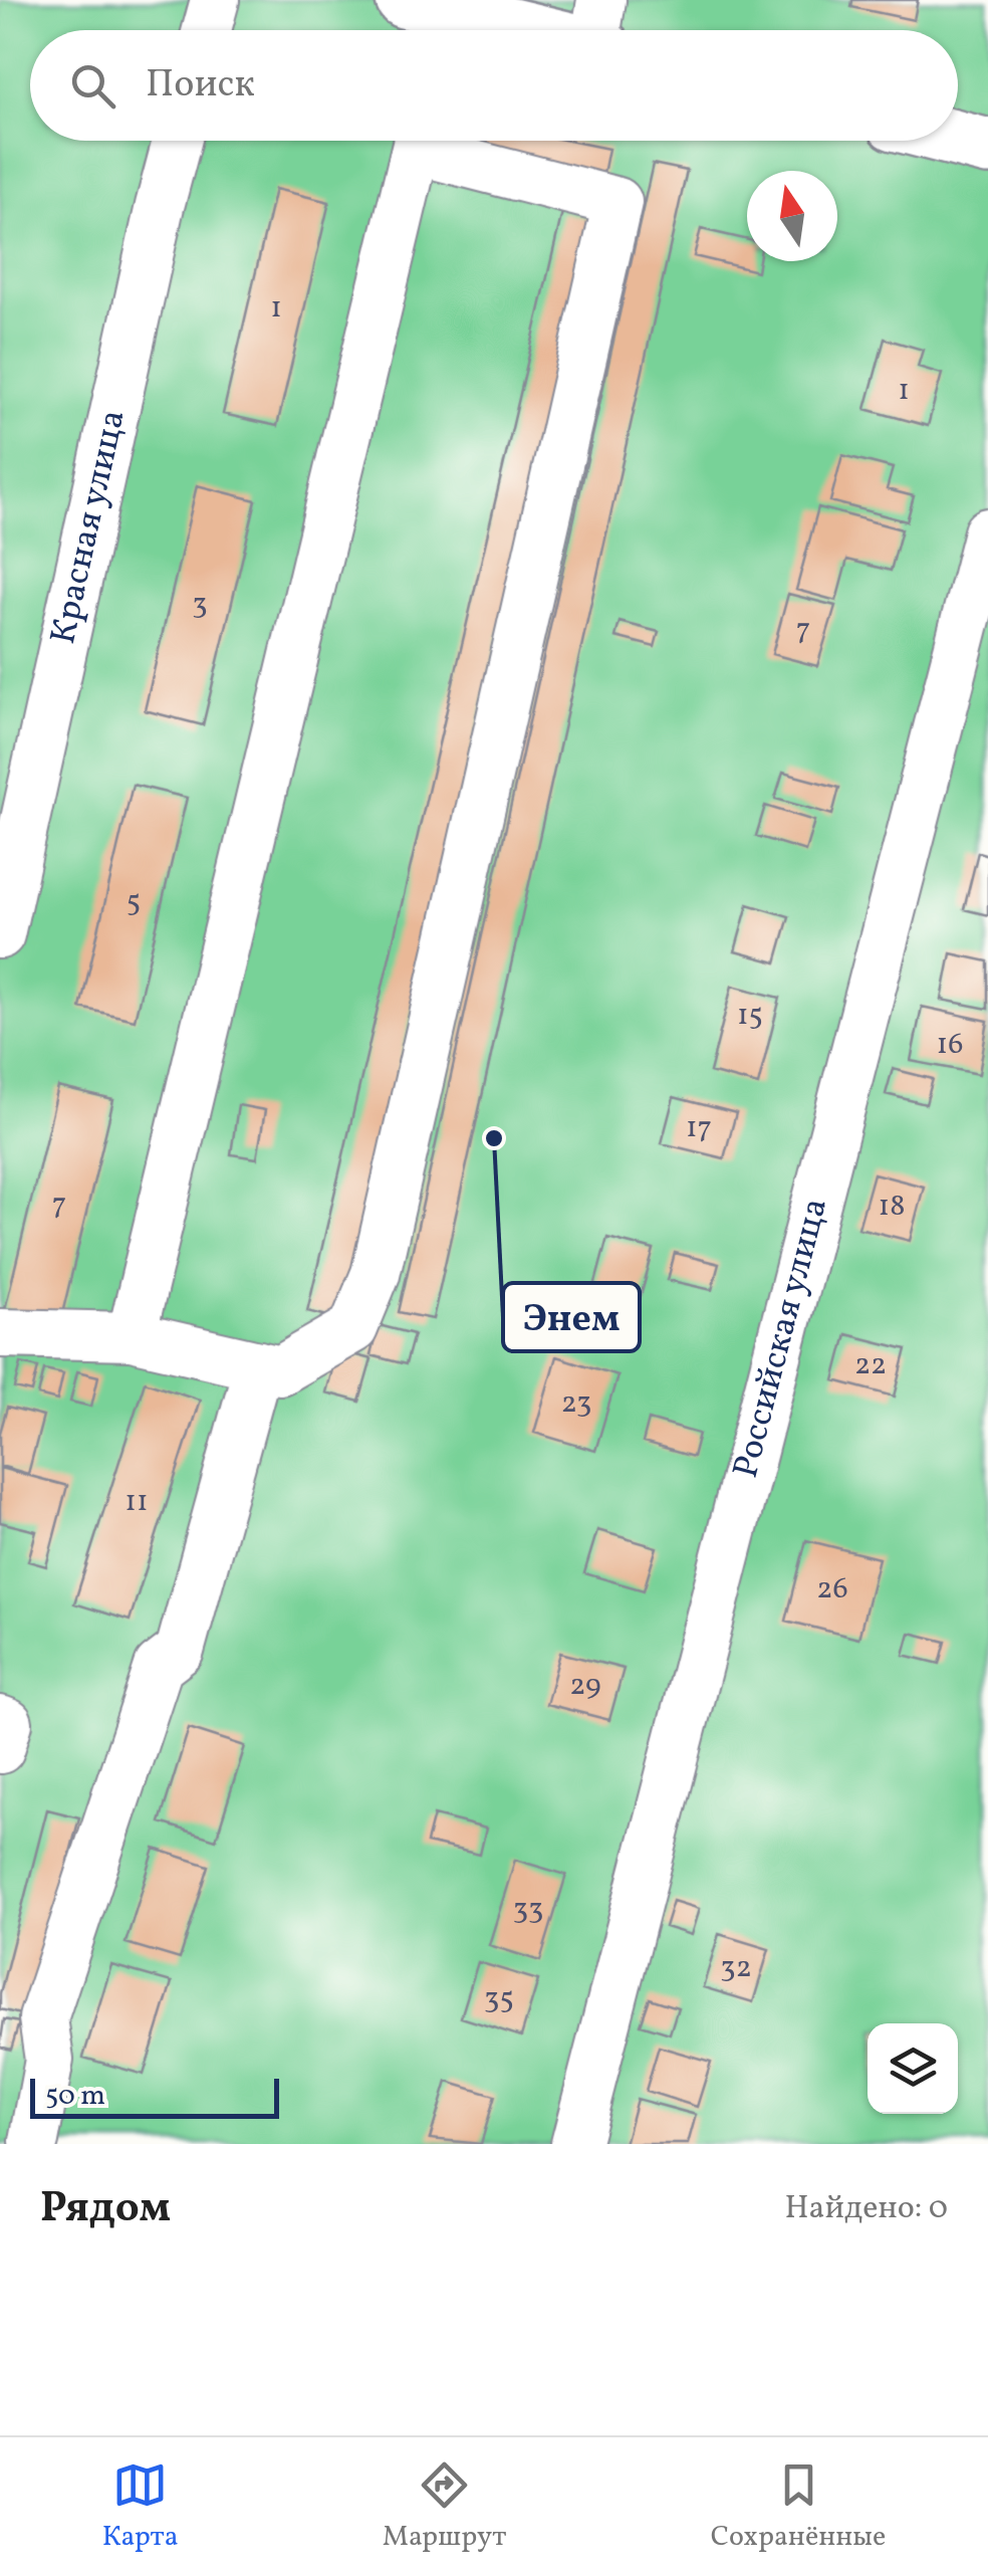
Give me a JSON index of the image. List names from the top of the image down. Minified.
{"streets":{"street":["Красная улица","Российская улица"]},"places":["Энем"],"house_numbers":["1","1","3","7","5","15","16","17","7","18","22","23","11","26","29","33","32","35"],"scale_bar":"50 m","north":"top","page":{"search":"Поиск","scale":"50 m","heading":["Рядом","Найдено: 0"],"nav":["Карта","Маршрут","Сохранённые"]}}
